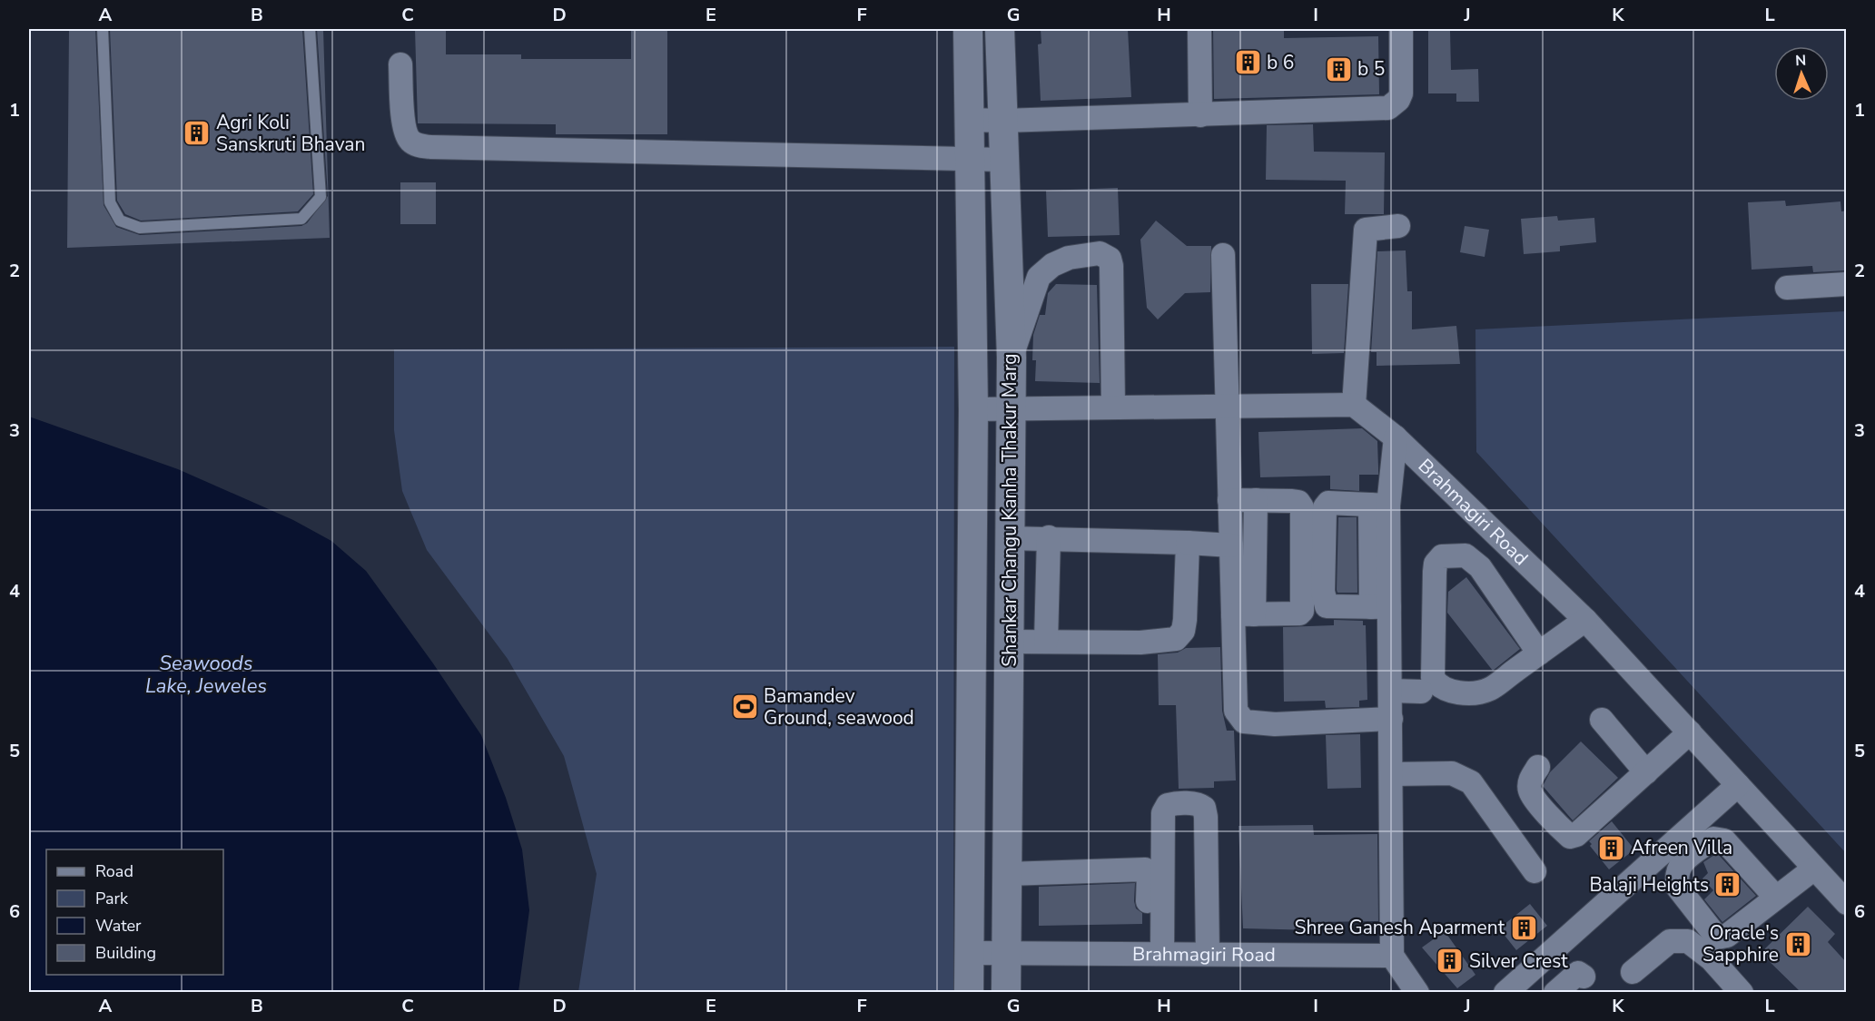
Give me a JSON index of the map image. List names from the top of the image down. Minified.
{"streets":{"street":["Shankar Changu Kanha Thakur Marg","Brahmagiri Road"]},"crossings":[["Shankar Changu Kanha Thakur Marg","Brahmagiri Road"]],"water":["Seawoods Lake, Jeweles"],"places":{"building":["b 6","b 5","Agri Koli Sanskruti Bhavan","Afreen Villa","Balaji Heights","Shree Ganesh Aparment","Oracle's Sapphire","Silver Crest"],"sports":["Bamandev Ground, seawood"]},"legend":["Road","Park","Water","Building"],"north":"top","grid":{"columns":["A","B","C","D","E","F","G","H","I","J","K","L"],"rows":["1","2","3","4","5","6"]}}
